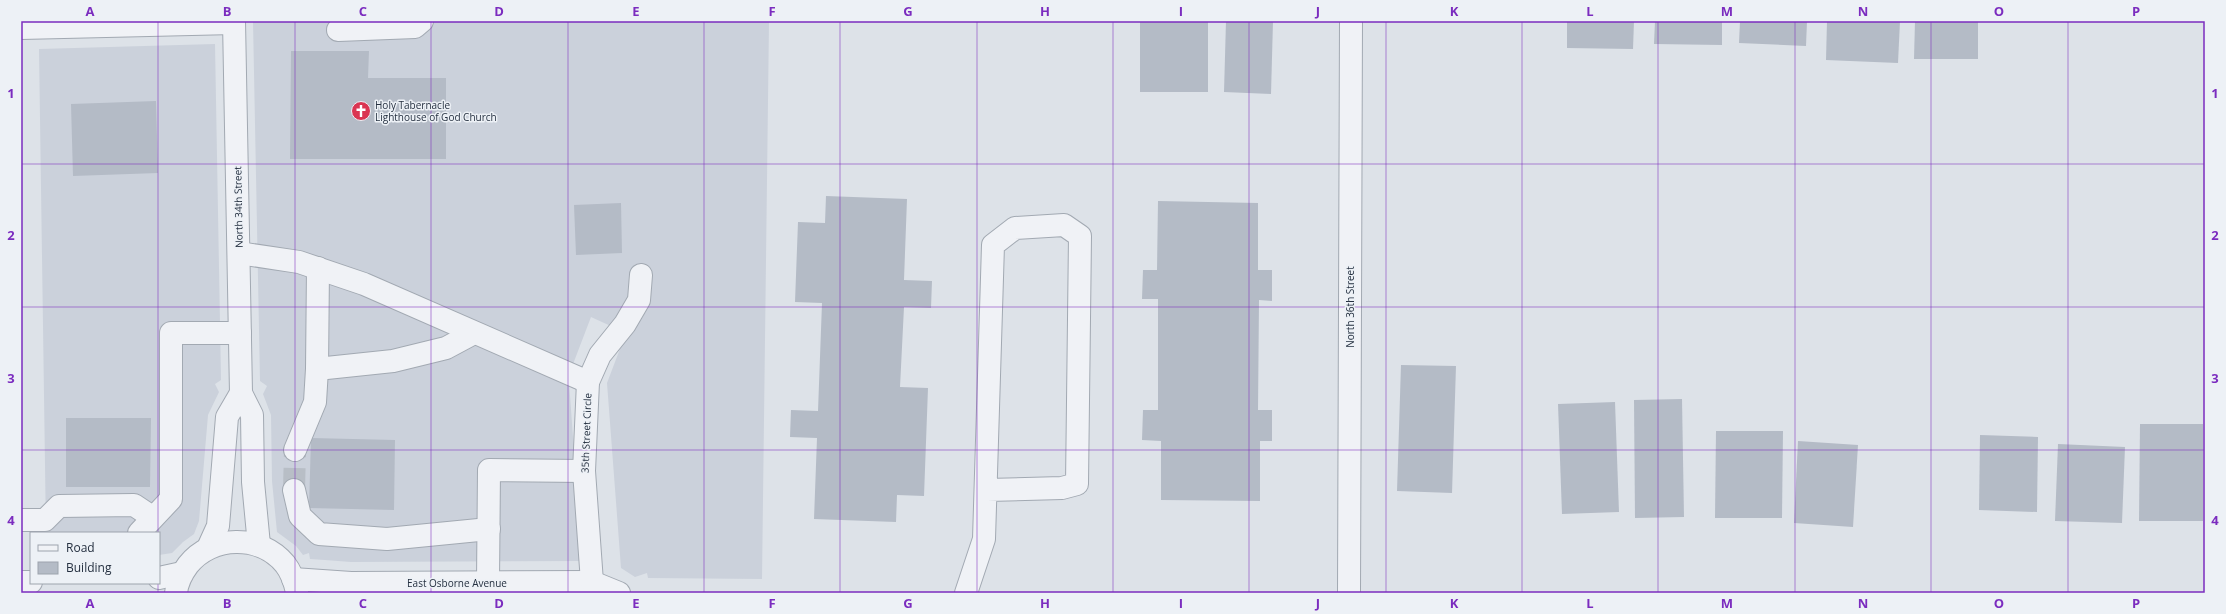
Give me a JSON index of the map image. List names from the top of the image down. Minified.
{"streets":{"street":["North 34th Street","North 36th Street","35th Street Circle","East Osborne Avenue"]},"crossings":[["35th Street Circle","East Osborne Avenue"]],"places":{"church":["Holy Tabernacle Lighthouse of God Church"]},"legend":["Road","Building"],"grid":{"columns":["A","B","C","D","E","F","G","H","I","J","K","L","M","N","O","P"],"rows":["1","2","3","4"]}}
